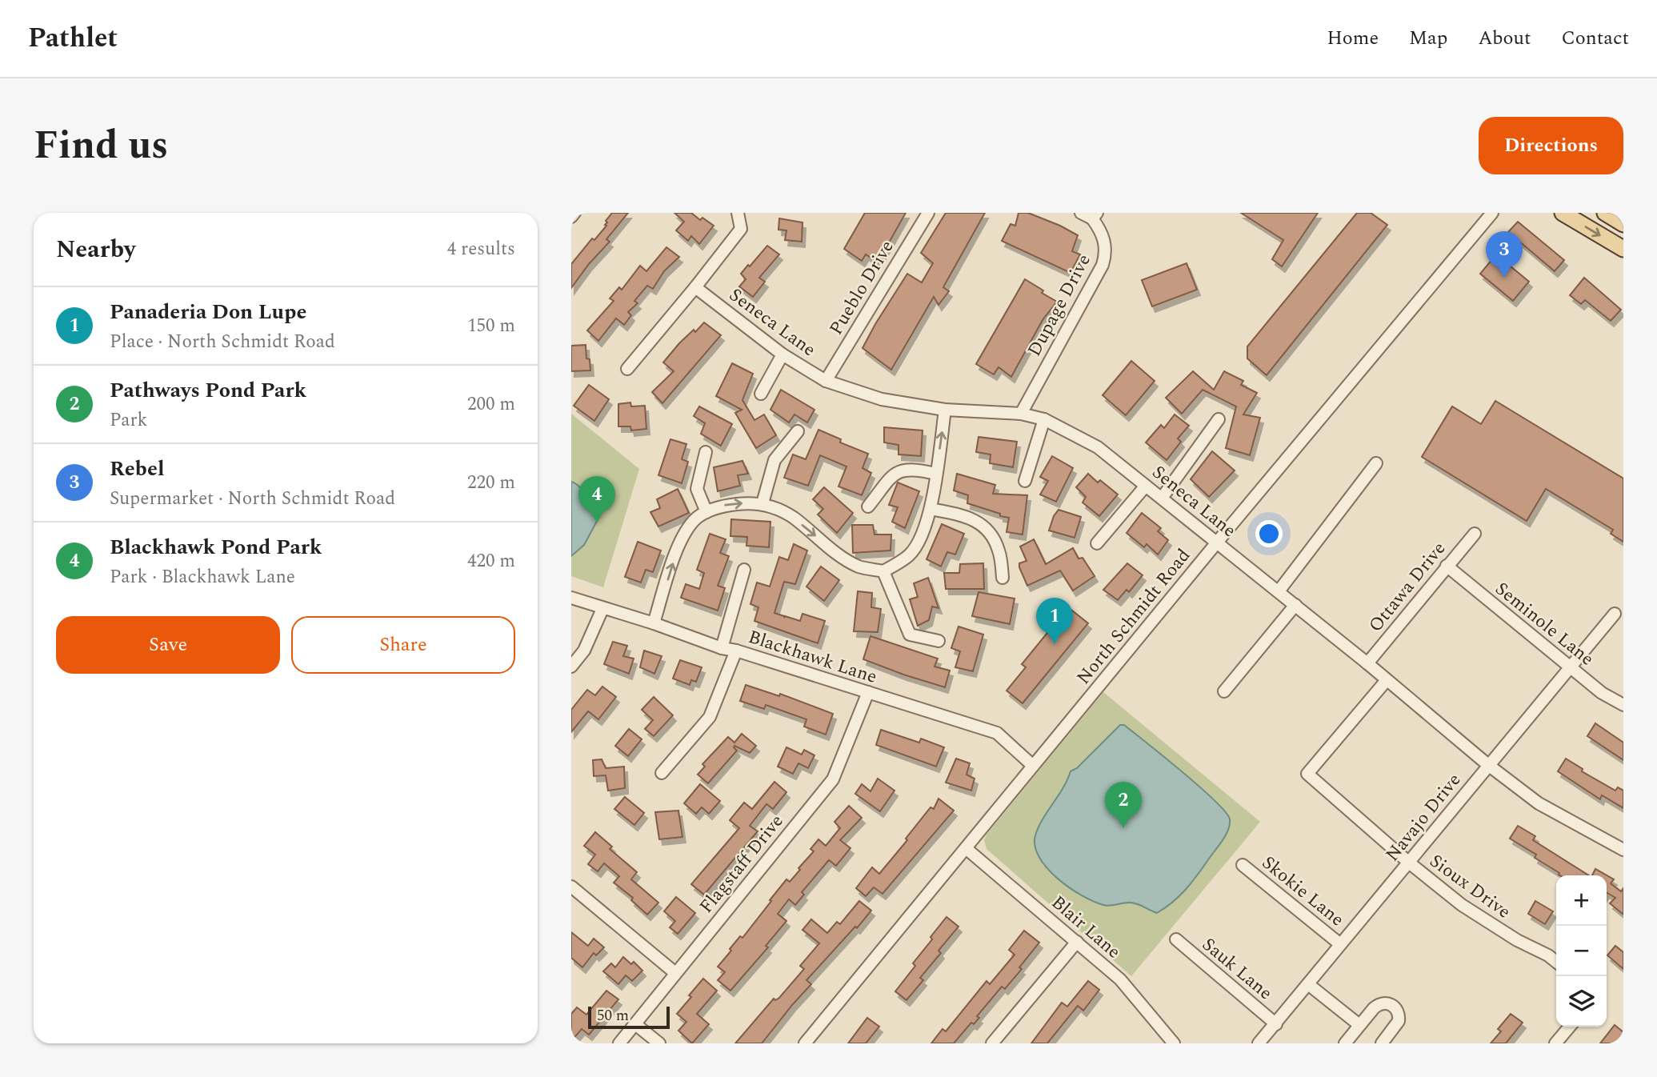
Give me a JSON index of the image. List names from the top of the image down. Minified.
{"streets":{"street":["Pueblo Drive","Dupage Drive","Seneca Lane","Ottawa Drive","North Schmidt Road","Seminole Lane","Blackhawk Lane","Navajo Drive","Flagstaff Drive","Sioux Drive","Skokie Lane","Blair Lane","Sauk Lane"]},"crossings":[["Pueblo Drive","Seneca Lane"],["Dupage Drive","Seneca Lane"],["Seneca Lane","Ottawa Drive"],["Seneca Lane","North Schmidt Road"],["Seneca Lane","Navajo Drive"],["Seneca Lane","Sioux Drive"],["Ottawa Drive","Seminole Lane"],["North Schmidt Road","Blackhawk Lane"],["North Schmidt Road","Blair Lane"],["Seminole Lane","Navajo Drive"],["Blackhawk Lane","Flagstaff Drive"],["Navajo Drive","Sioux Drive"],["Navajo Drive","Skokie Lane"],["Navajo Drive","Sauk Lane"]],"scale_bar":"50 m","page":{"header":"Pathlet","nav":["Home","Map","About","Contact"],"title":"Find us","buttons":["Directions",["Save","Share"]],"heading":["Nearby","4 results"],"pins":["3","4","1","2"],"list":[{"mark":"1","name":"Panaderia Don Lupe","note":"Place · North Schmidt Road","value":"150 m"},{"mark":"2","name":"Pathways Pond Park","note":"Park","value":"200 m"},{"mark":"3","name":"Rebel","note":"Supermarket · North Schmidt Road","value":"220 m"},{"mark":"4","name":"Blackhawk Pond Park","note":"Park · Blackhawk Lane","value":"420 m"}],"map_buttons":["+","−"],"scale":"50 m"}}
